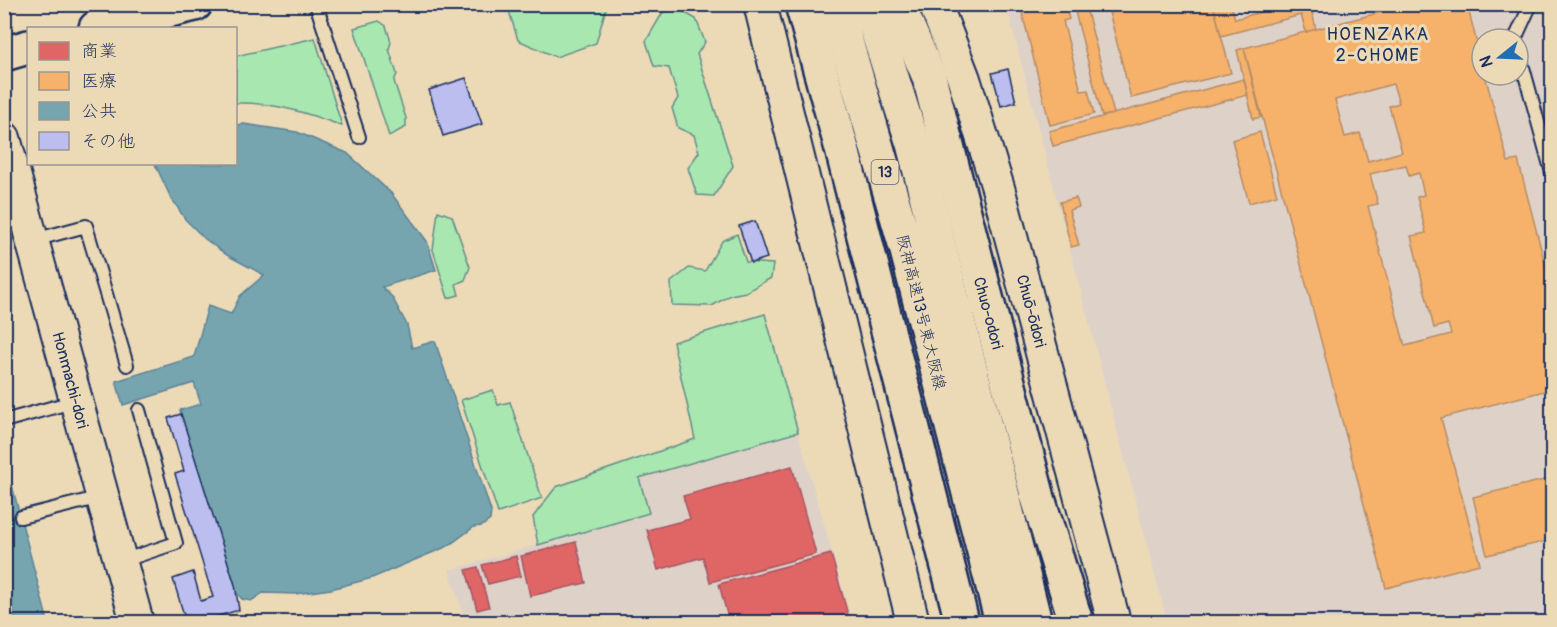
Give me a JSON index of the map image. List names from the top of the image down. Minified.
{"streets":{"main road":["13","阪神高速13号東大阪線","Chuo-odori"],"street":["Chuō-ōdori","Honmachi-dori"]},"districts":["HOENZAKA 2-CHOME"],"legend":["商業","医療","公共","その他"],"north":"left"}
